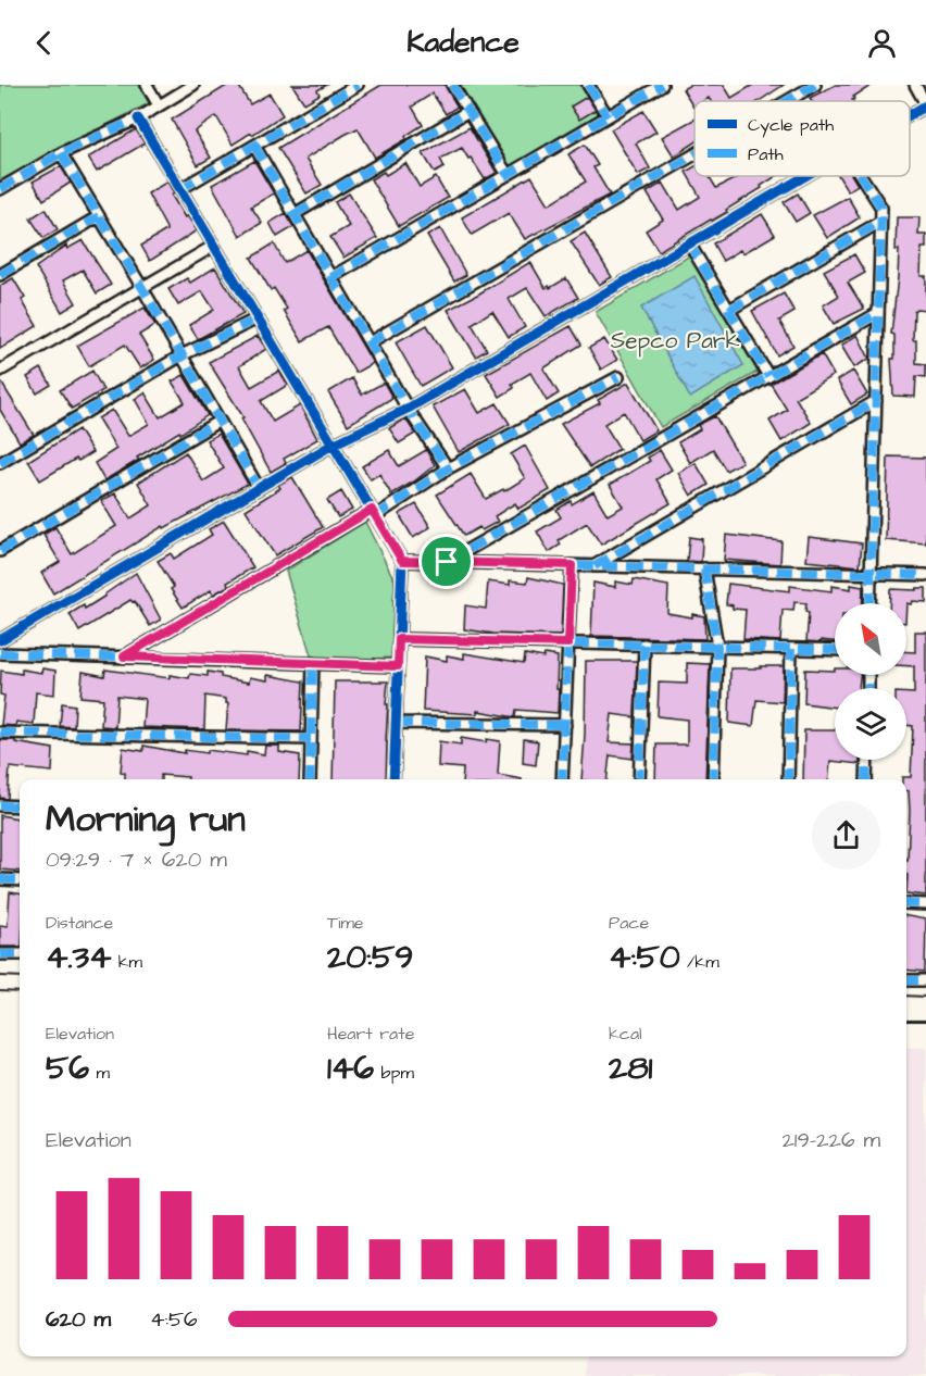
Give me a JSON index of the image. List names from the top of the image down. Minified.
{"parks":["Sepco Park"],"legend":["Cycle path","Path"],"north":"top left","page":{"header":"Kadence","heading":["Morning run","09:29 · 7 × 620 m"],"stats":[["Distance","4.34 km"],["Time","20:59"],["Pace","4:50 /km"],["Elevation","56 m"],["Heart rate","146 bpm"],["kcal","281"]],"chart":["Elevation","219–226 m"],"list":[{"name":"620 m","note":"4:56"}]}}
